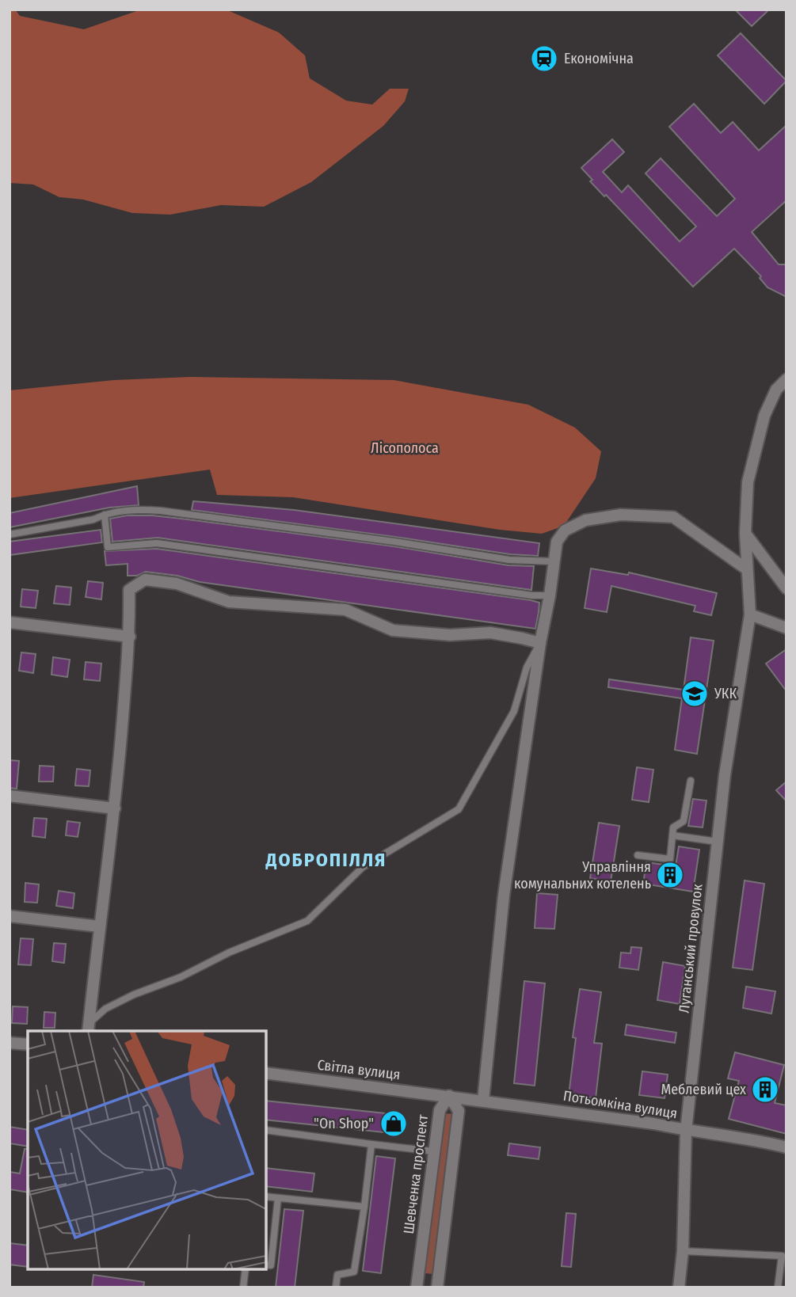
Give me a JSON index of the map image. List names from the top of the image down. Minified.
{"streets":{"street":["Луганський провулок","Світла вулиця","Потьомкіна вулиця","Шевченка проспект"]},"crossings":[["Луганський провулок","Потьомкіна вулиця"],["Світла вулиця","Потьомкіна вулиця"],["Світла вулиця","Шевченка проспект"],["Потьомкіна вулиця","Шевченка проспект"]],"districts":["ДОБРОПІЛЛЯ"],"parks":["Лісополоса"],"places":{"station":["Економічна"],"school or university":["УКК"],"building":["Управління комунальних котелень","Меблевий цех"],"shop":["\"On Shop\""]}}
